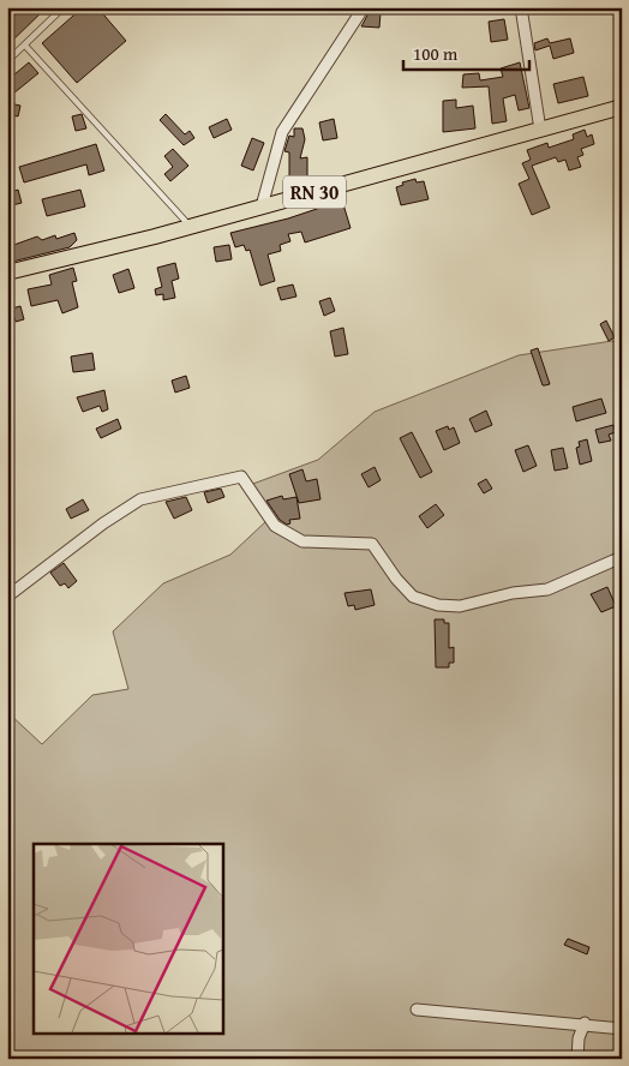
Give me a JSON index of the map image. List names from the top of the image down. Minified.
{"streets":{"main road":["RN 30"]},"scale_bar":"100 m"}
